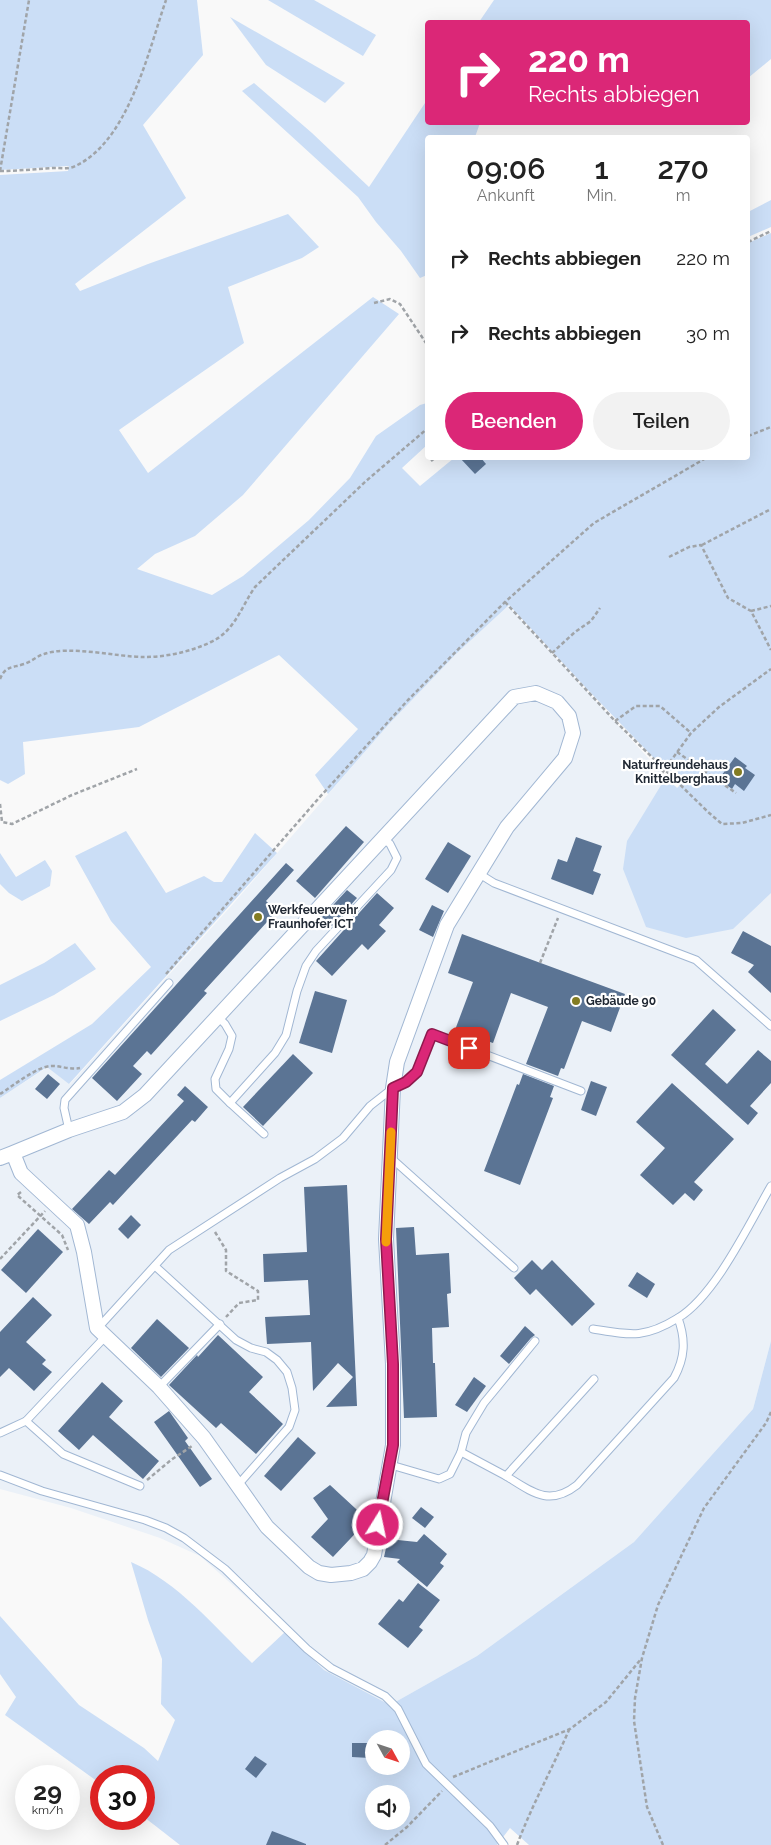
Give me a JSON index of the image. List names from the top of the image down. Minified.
{"places":["Naturfreundehaus Knittelberghaus","Werkfeuerwehr Fraunhofer ICT","Gebäude 90"],"north":"bottom right","page":{"turn":["220 m","Rechts abbiegen"],"eta":["09:06","Ankunft","1","Min.","270","m"],"list":[{"name":"Rechts abbiegen","value":"220 m"},{"name":"Rechts abbiegen","value":"30 m"}],"buttons":["Beenden","Teilen"],"speed":"29 km/h","limit":"30"}}
